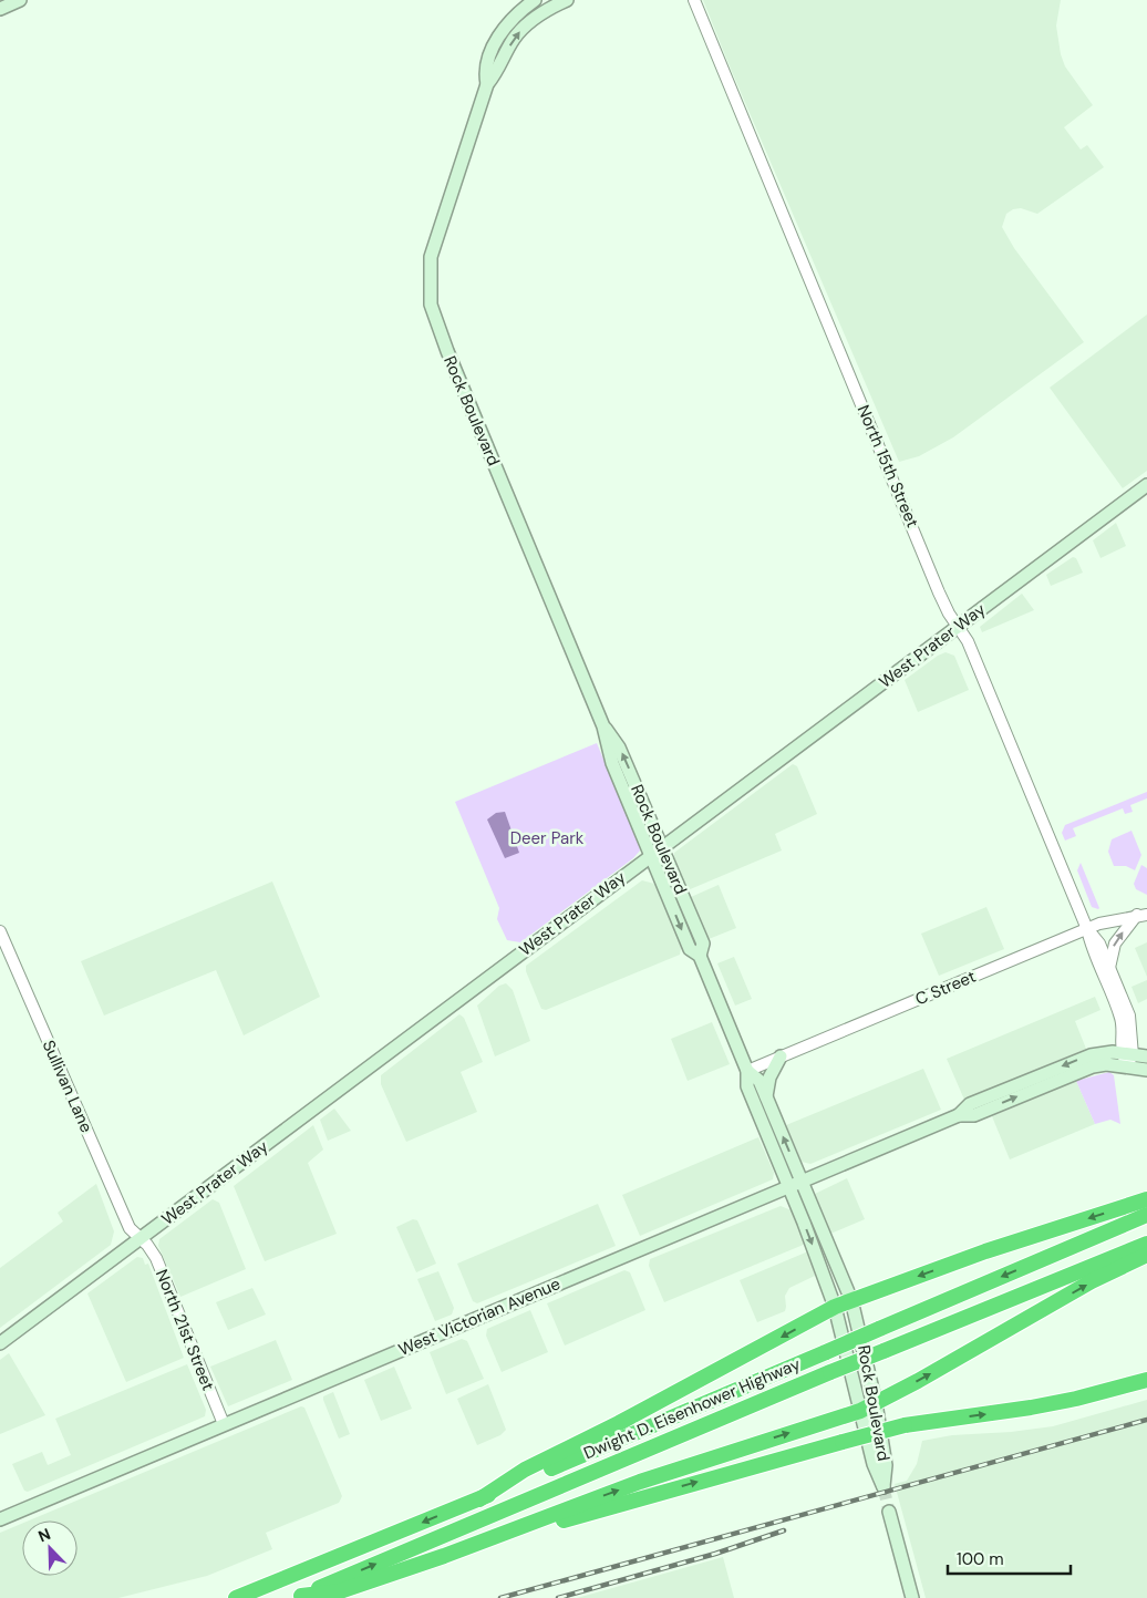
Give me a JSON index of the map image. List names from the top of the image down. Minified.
{"streets":{"highway":["Dwight D. Eisenhower Highway"],"main road":["Rock Boulevard","West Prater Way","West Victorian Avenue"],"street":["North 15th Street","C Street","Sullivan Lane","North 21st Street"]},"crossings":[["Rock Boulevard","West Prater Way"],["Rock Boulevard","C Street"],["Rock Boulevard","West Victorian Avenue"],["North 15th Street","West Prater Way"],["North 15th Street","C Street"],["North 15th Street","West Victorian Avenue"],["West Prater Way","Sullivan Lane"],["West Prater Way","North 21st Street"],["Sullivan Lane","North 21st Street"],["West Victorian Avenue","North 21st Street"]],"parks":["Deer Park"],"scale_bar":"100 m","north":"top left"}
